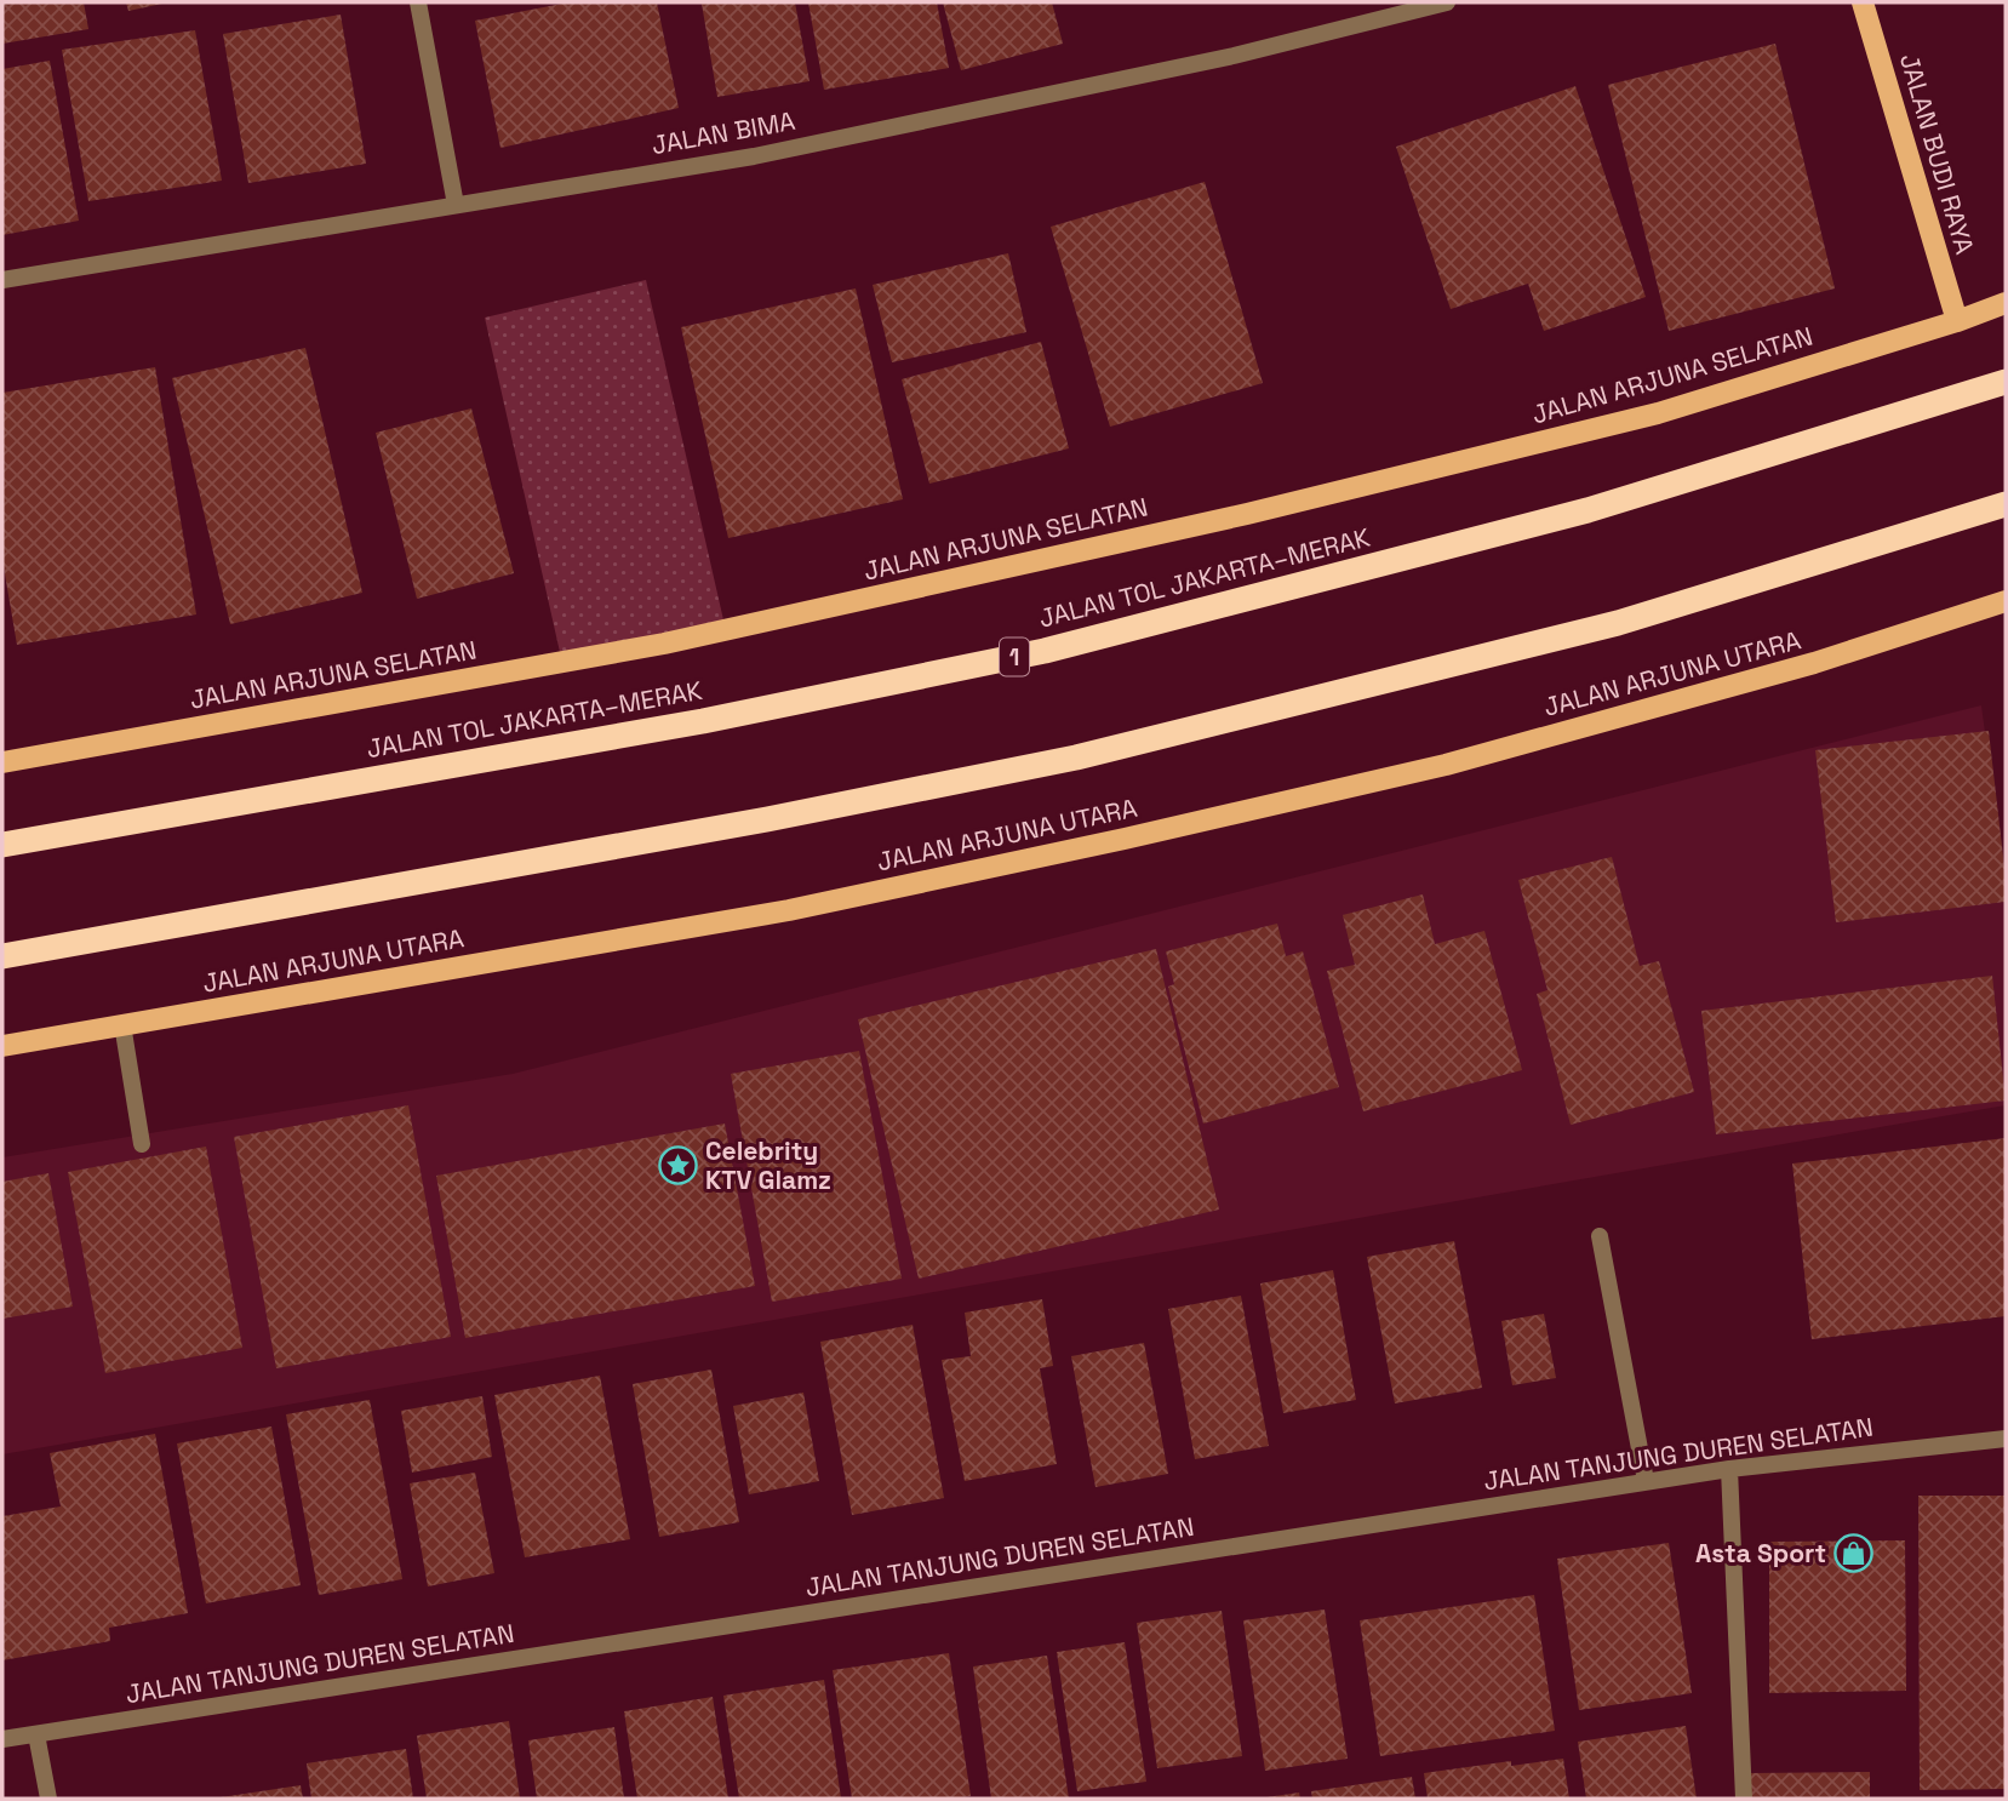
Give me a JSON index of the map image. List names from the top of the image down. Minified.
{"streets":{"highway":["JALAN TOL JAKARTA–MERAK","1"],"main road":["JALAN BUDI RAYA","JALAN ARJUNA SELATAN","JALAN ARJUNA UTARA"],"street":["JALAN BIMA","JALAN TANJUNG DUREN SELATAN"]},"crossings":[["JALAN BUDI RAYA","JALAN ARJUNA SELATAN"]],"places":{"place":["Celebrity KTV Glamz"],"shop":["Asta Sport"]}}
